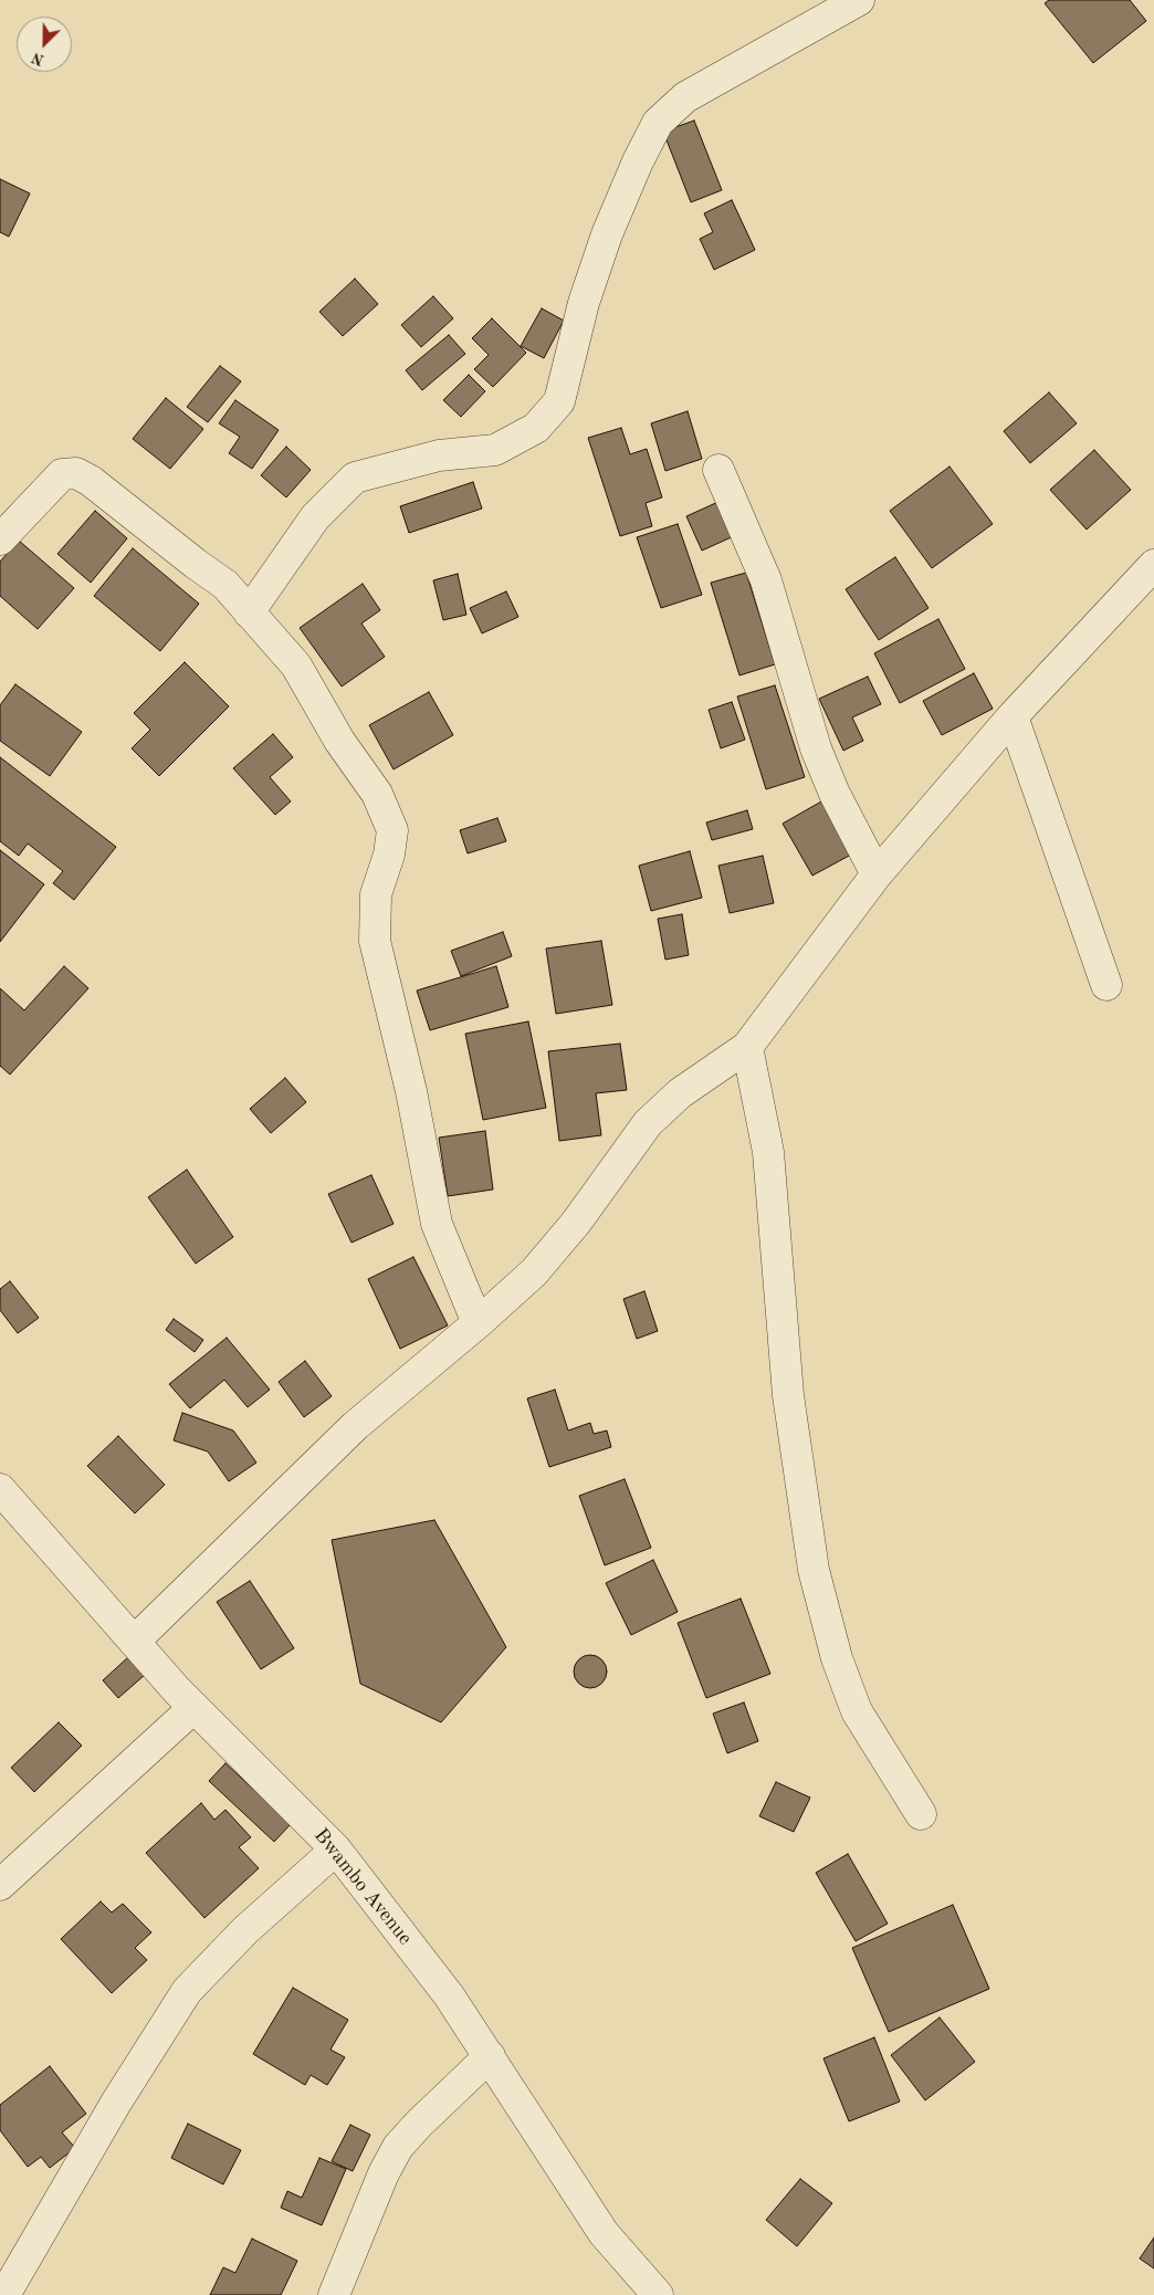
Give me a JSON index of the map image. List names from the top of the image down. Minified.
{"streets":{"street":["Bwambo Avenue"]},"north":"bottom left"}
